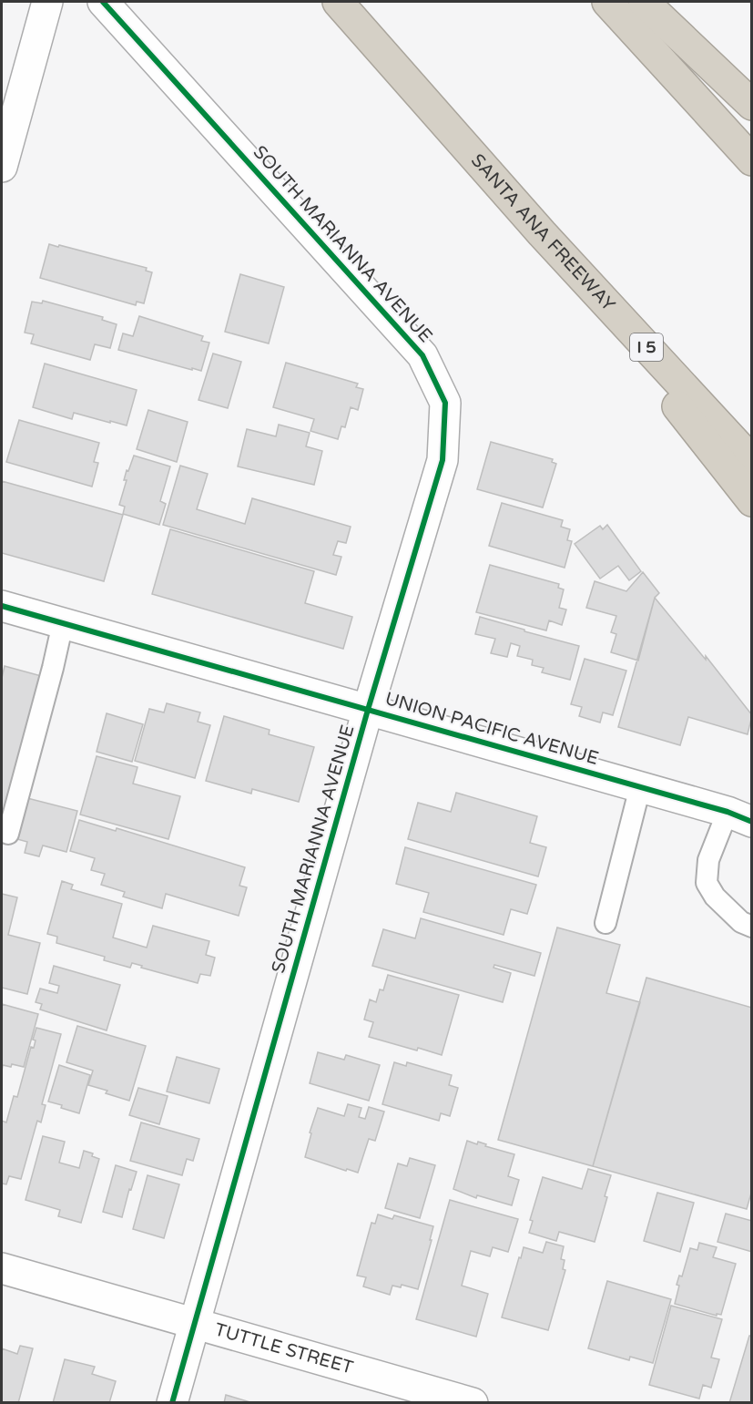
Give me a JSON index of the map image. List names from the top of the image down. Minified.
{"streets":{"highway":["SANTA ANA FREEWAY","I 5"],"street":["SOUTH MARIANNA AVENUE","UNION PACIFIC AVENUE","TUTTLE STREET"]},"crossings":[["SOUTH MARIANNA AVENUE","UNION PACIFIC AVENUE"],["SOUTH MARIANNA AVENUE","TUTTLE STREET"]]}
